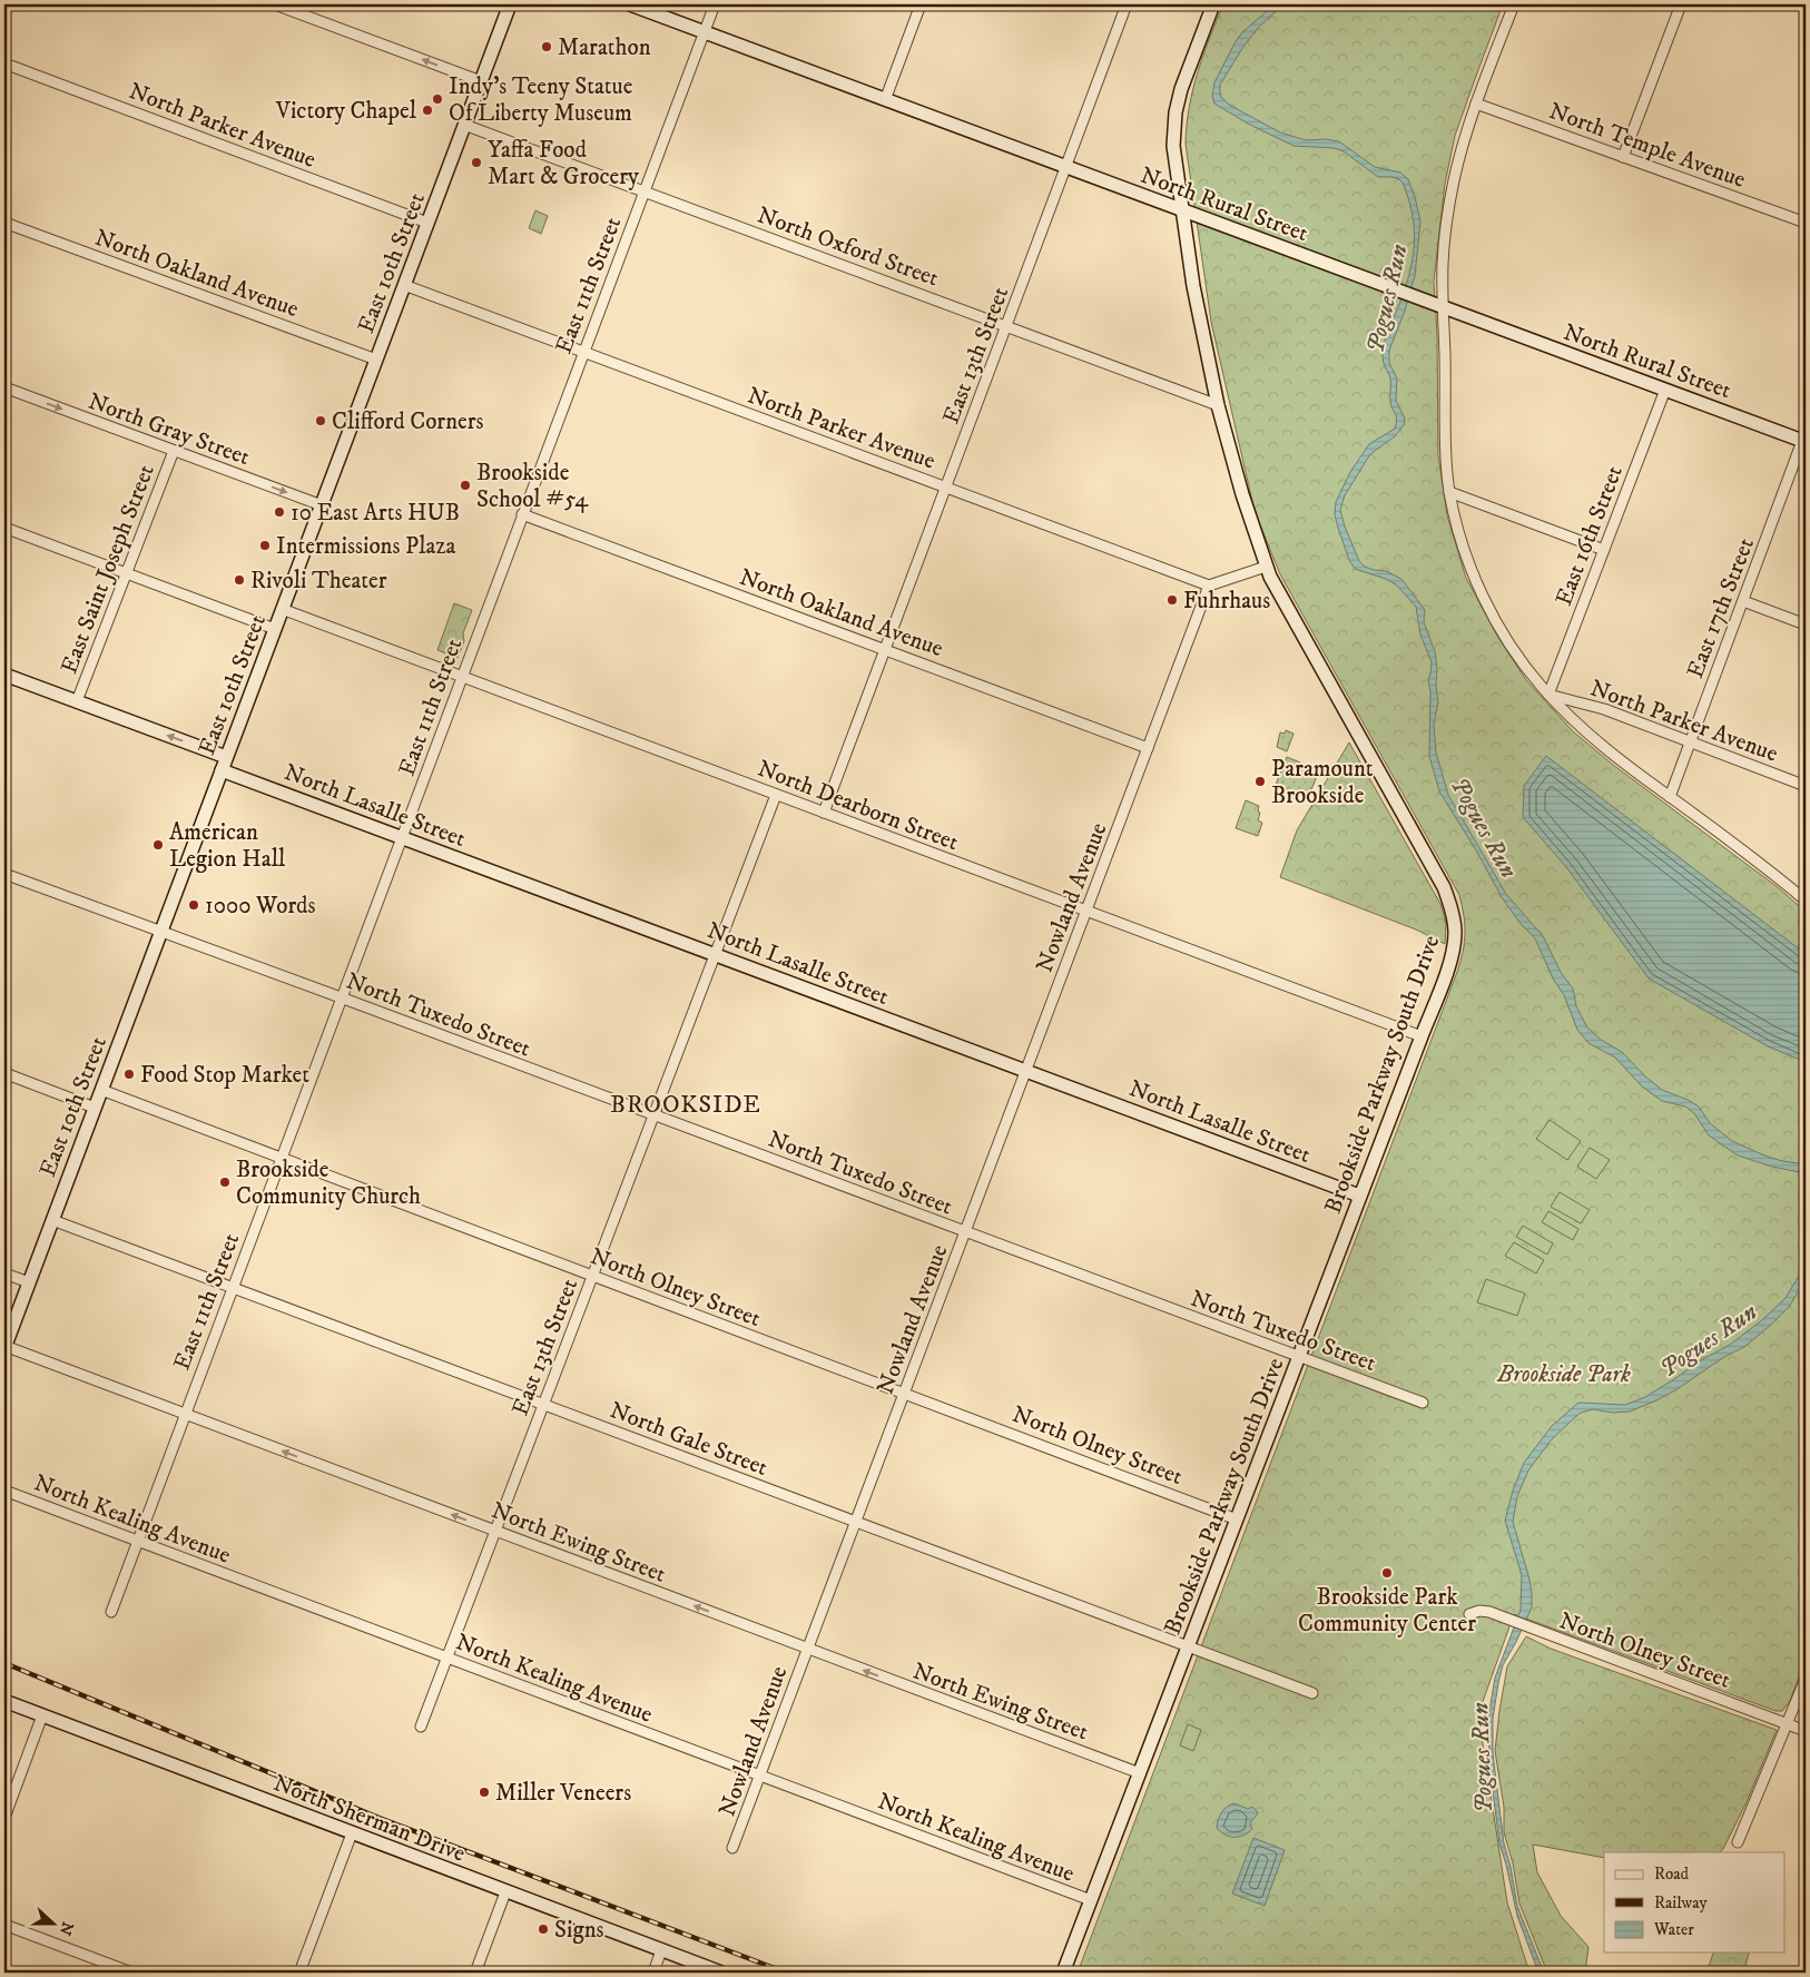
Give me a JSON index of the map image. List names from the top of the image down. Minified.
{"streets":{"main road":["North Rural Street","East 10th Street","North Lasalle Street","Brookside Parkway South Drive","North Sherman Drive"],"street":["North Parker Avenue","North Temple Avenue","North Oxford Street","North Oakland Avenue","East 11th Street","East 13th Street","North Gray Street","East 16th Street","East Saint Joseph Street","East 17th Street","North Dearborn Street","Nowland Avenue","North Tuxedo Street","North Olney Street","North Gale Street","North Kealing Avenue","North Ewing Street"]},"crossings":[["North Parker Avenue","East 10th Street"],["North Parker Avenue","East 11th Street"],["North Parker Avenue","East 13th Street"],["North Parker Avenue","East 16th Street"],["North Parker Avenue","East 17th Street"],["North Parker Avenue","Nowland Avenue"],["North Rural Street","East 11th Street"],["North Rural Street","East 13th Street"],["North Rural Street","East 16th Street"],["North Rural Street","East 17th Street"],["North Rural Street","Brookside Parkway South Drive"],["North Oxford Street","East 10th Street"],["North Oxford Street","East 11th Street"],["North Oxford Street","East 13th Street"],["North Oxford Street","Brookside Parkway South Drive"],["East 10th Street","North Oakland Avenue"],["East 10th Street","North Gray Street"],["East 10th Street","North Lasalle Street"],["East 10th Street","North Dearborn Street"],["East 10th Street","North Tuxedo Street"],["East 10th Street","North Olney Street"],["East 10th Street","North Gale Street"],["East 10th Street","North Ewing Street"],["North Oakland Avenue","East 11th Street"],["North Oakland Avenue","East 13th Street"],["North Oakland Avenue","Nowland Avenue"],["East 11th Street","North Lasalle Street"],["East 11th Street","North Dearborn Street"],["East 11th Street","North Tuxedo Street"],["East 11th Street","North Olney Street"],["East 11th Street","North Gale Street"],["East 11th Street","North Kealing Avenue"],["East 11th Street","North Ewing Street"],["East 13th Street","North Lasalle Street"],["East 13th Street","North Dearborn Street"],["East 13th Street","North Tuxedo Street"],["East 13th Street","North Olney Street"],["East 13th Street","North Gale Street"],["East 13th Street","North Kealing Avenue"],["East 13th Street","North Ewing Street"],["North Gray Street","East Saint Joseph Street"],["East Saint Joseph Street","North Lasalle Street"],["North Lasalle Street","Nowland Avenue"],["North Lasalle Street","Brookside Parkway South Drive"],["North Dearborn Street","Nowland Avenue"],["North Dearborn Street","Brookside Parkway South Drive"],["Nowland Avenue","North Tuxedo Street"],["Nowland Avenue","North Olney Street"],["Nowland Avenue","North Gale Street"],["Nowland Avenue","North Kealing Avenue"],["Nowland Avenue","North Ewing Street"],["North Tuxedo Street","Brookside Parkway South Drive"],["Brookside Parkway South Drive","North Olney Street"],["Brookside Parkway South Drive","North Gale Street"],["Brookside Parkway South Drive","North Kealing Avenue"],["Brookside Parkway South Drive","North Ewing Street"]],"one_way":["North Gray Street","North Ewing Street"],"districts":["BROOKSIDE"],"water":["Pogues Run"],"parks":["Brookside Park"],"places":["Marathon","Indy's Teeny Statue Of Liberty Museum","Victory Chapel","Yaffa Food Mart & Grocery","Clifford Corners","Brookside School #54","10 East Arts HUB","Intermissions Plaza","Rivoli Theater","Fuhrhaus","Paramount Brookside","American Legion Hall","1000 Words","Food Stop Market","Brookside Community Church","Brookside Park Community Center","Miller Veneers","Signs"],"legend":["Road","Railway","Water"],"north":"right"}
